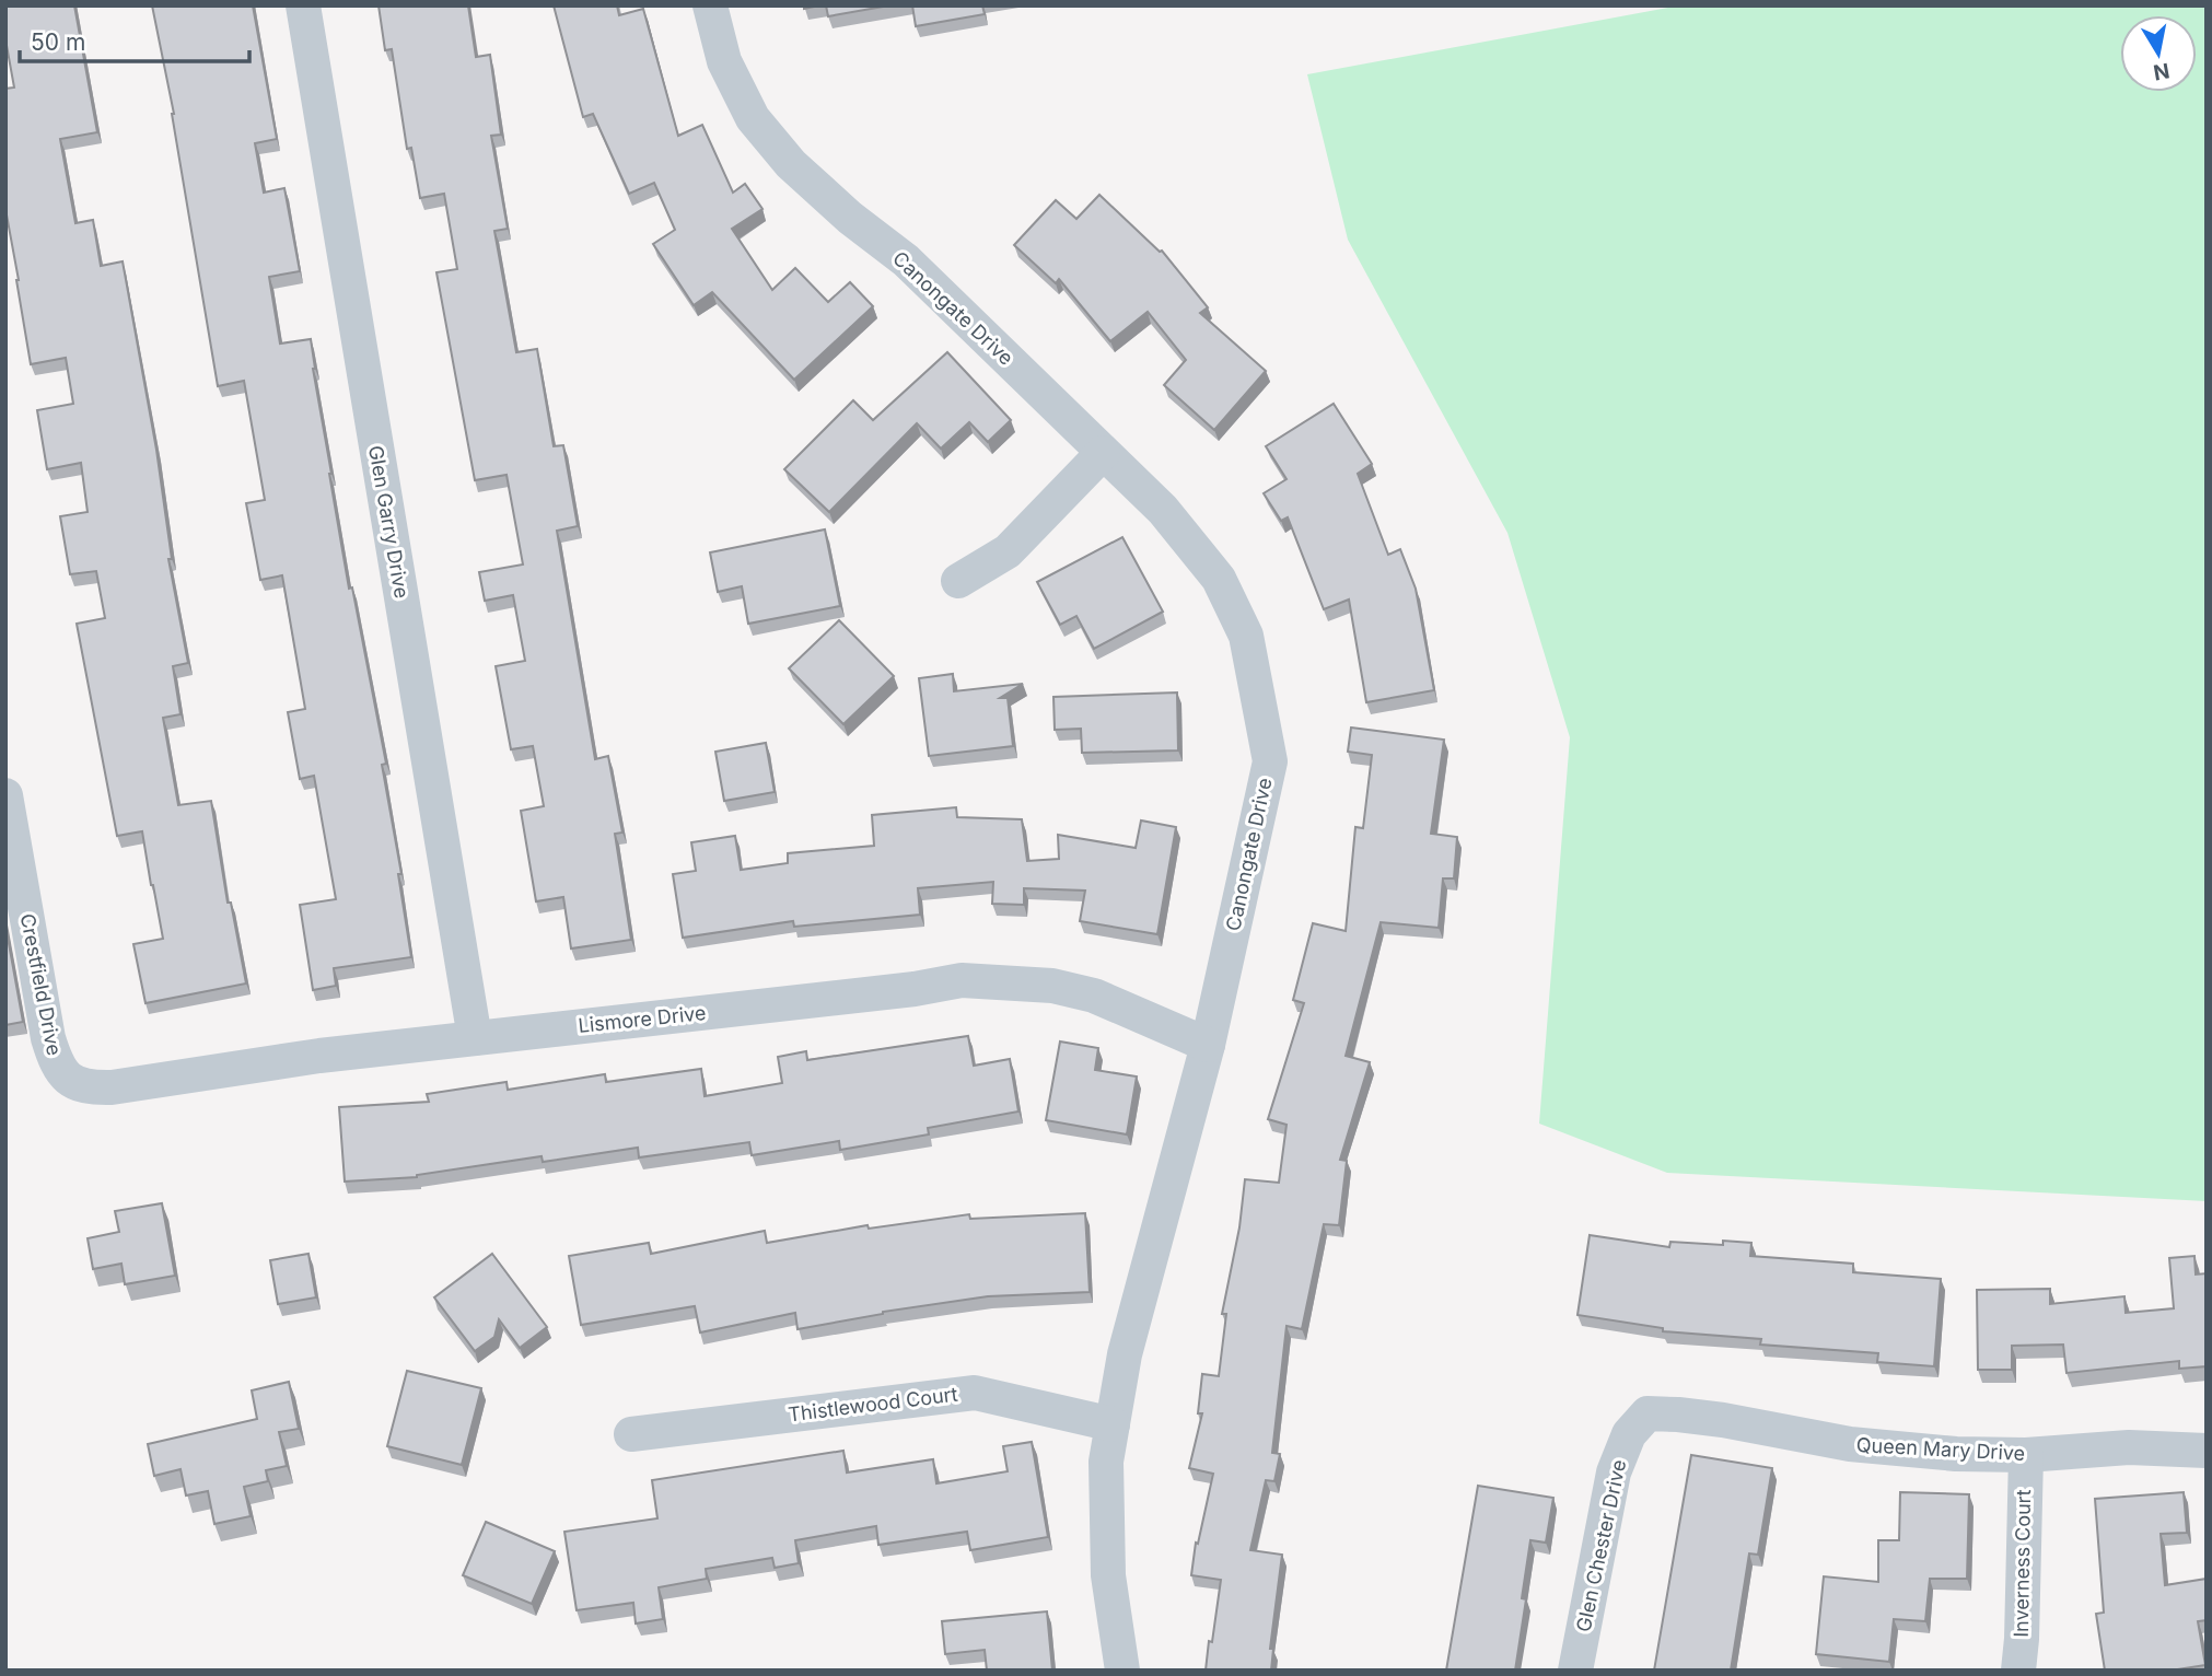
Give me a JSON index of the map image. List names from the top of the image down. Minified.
{"streets":{"street":["Canongate Drive","Glen Garry Drive","Crestfield Drive","Lismore Drive","Thistlewood Court","Queen Mary Drive","Glen Chester Drive","Inverness Court"]},"crossings":[["Canongate Drive","Lismore Drive"],["Canongate Drive","Thistlewood Court"],["Glen Garry Drive","Lismore Drive"],["Crestfield Drive","Lismore Drive"],["Queen Mary Drive","Glen Chester Drive"],["Queen Mary Drive","Inverness Court"]],"scale_bar":"50 m","north":"bottom"}
